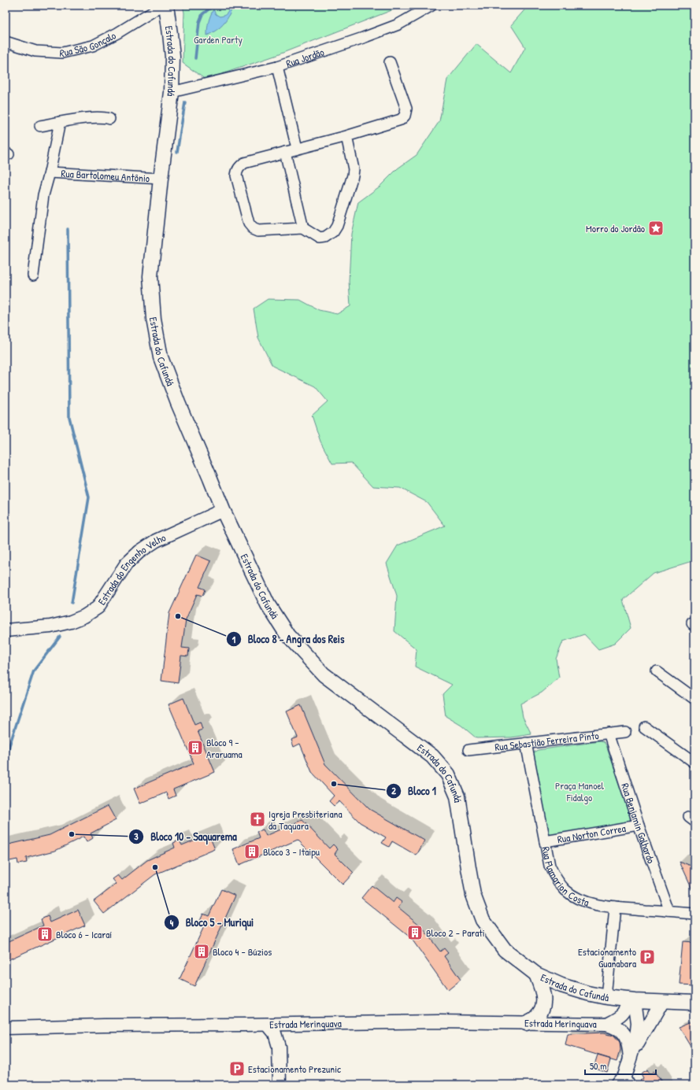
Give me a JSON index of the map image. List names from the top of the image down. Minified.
{"streets":{"main road":["Estrada do Cafundá"],"street":["Rua São Gonçalo","Rua Jordão","Rua Bartolomeu Antônio","Estrada do Engenho Velho","Rua Sebastião Ferreira Pinto","Rua Benjamin Galhardo","Rua Norton Correa","Rua Flamarion Costa","Estrada Meringuava"]},"crossings":[["Rua Jordão","Estrada do Cafundá"],["Estrada do Cafundá","Rua Bartolomeu Antônio"],["Estrada do Cafundá","Estrada do Engenho Velho"],["Estrada do Cafundá","Estrada Meringuava"],["Rua Sebastião Ferreira Pinto","Rua Benjamin Galhardo"],["Rua Sebastião Ferreira Pinto","Rua Flamarion Costa"],["Rua Benjamin Galhardo","Rua Norton Correa"],["Rua Benjamin Galhardo","Rua Flamarion Costa"],["Rua Norton Correa","Rua Flamarion Costa"]],"parks":["Garden Party","Praça Manoel Fidalgo"],"places":{"place":["Morro do Jordão"],"other":["Bloco 8 - Angra dos Reis","Bloco 1","Bloco 10 - Saquarema","Bloco 5 - Muriqui"],"building":["Bloco 9 - Araruama","Bloco 3 - Itaipu","Bloco 2 - Parati","Bloco 6 - Icaraí","Bloco 4 - Búzios"],"church":["Igreja Presbiteriana da Taquara"],"parking":["Estacionamento Guanabara","Estacionamento Prezunic"]},"scale_bar":"50 m"}
